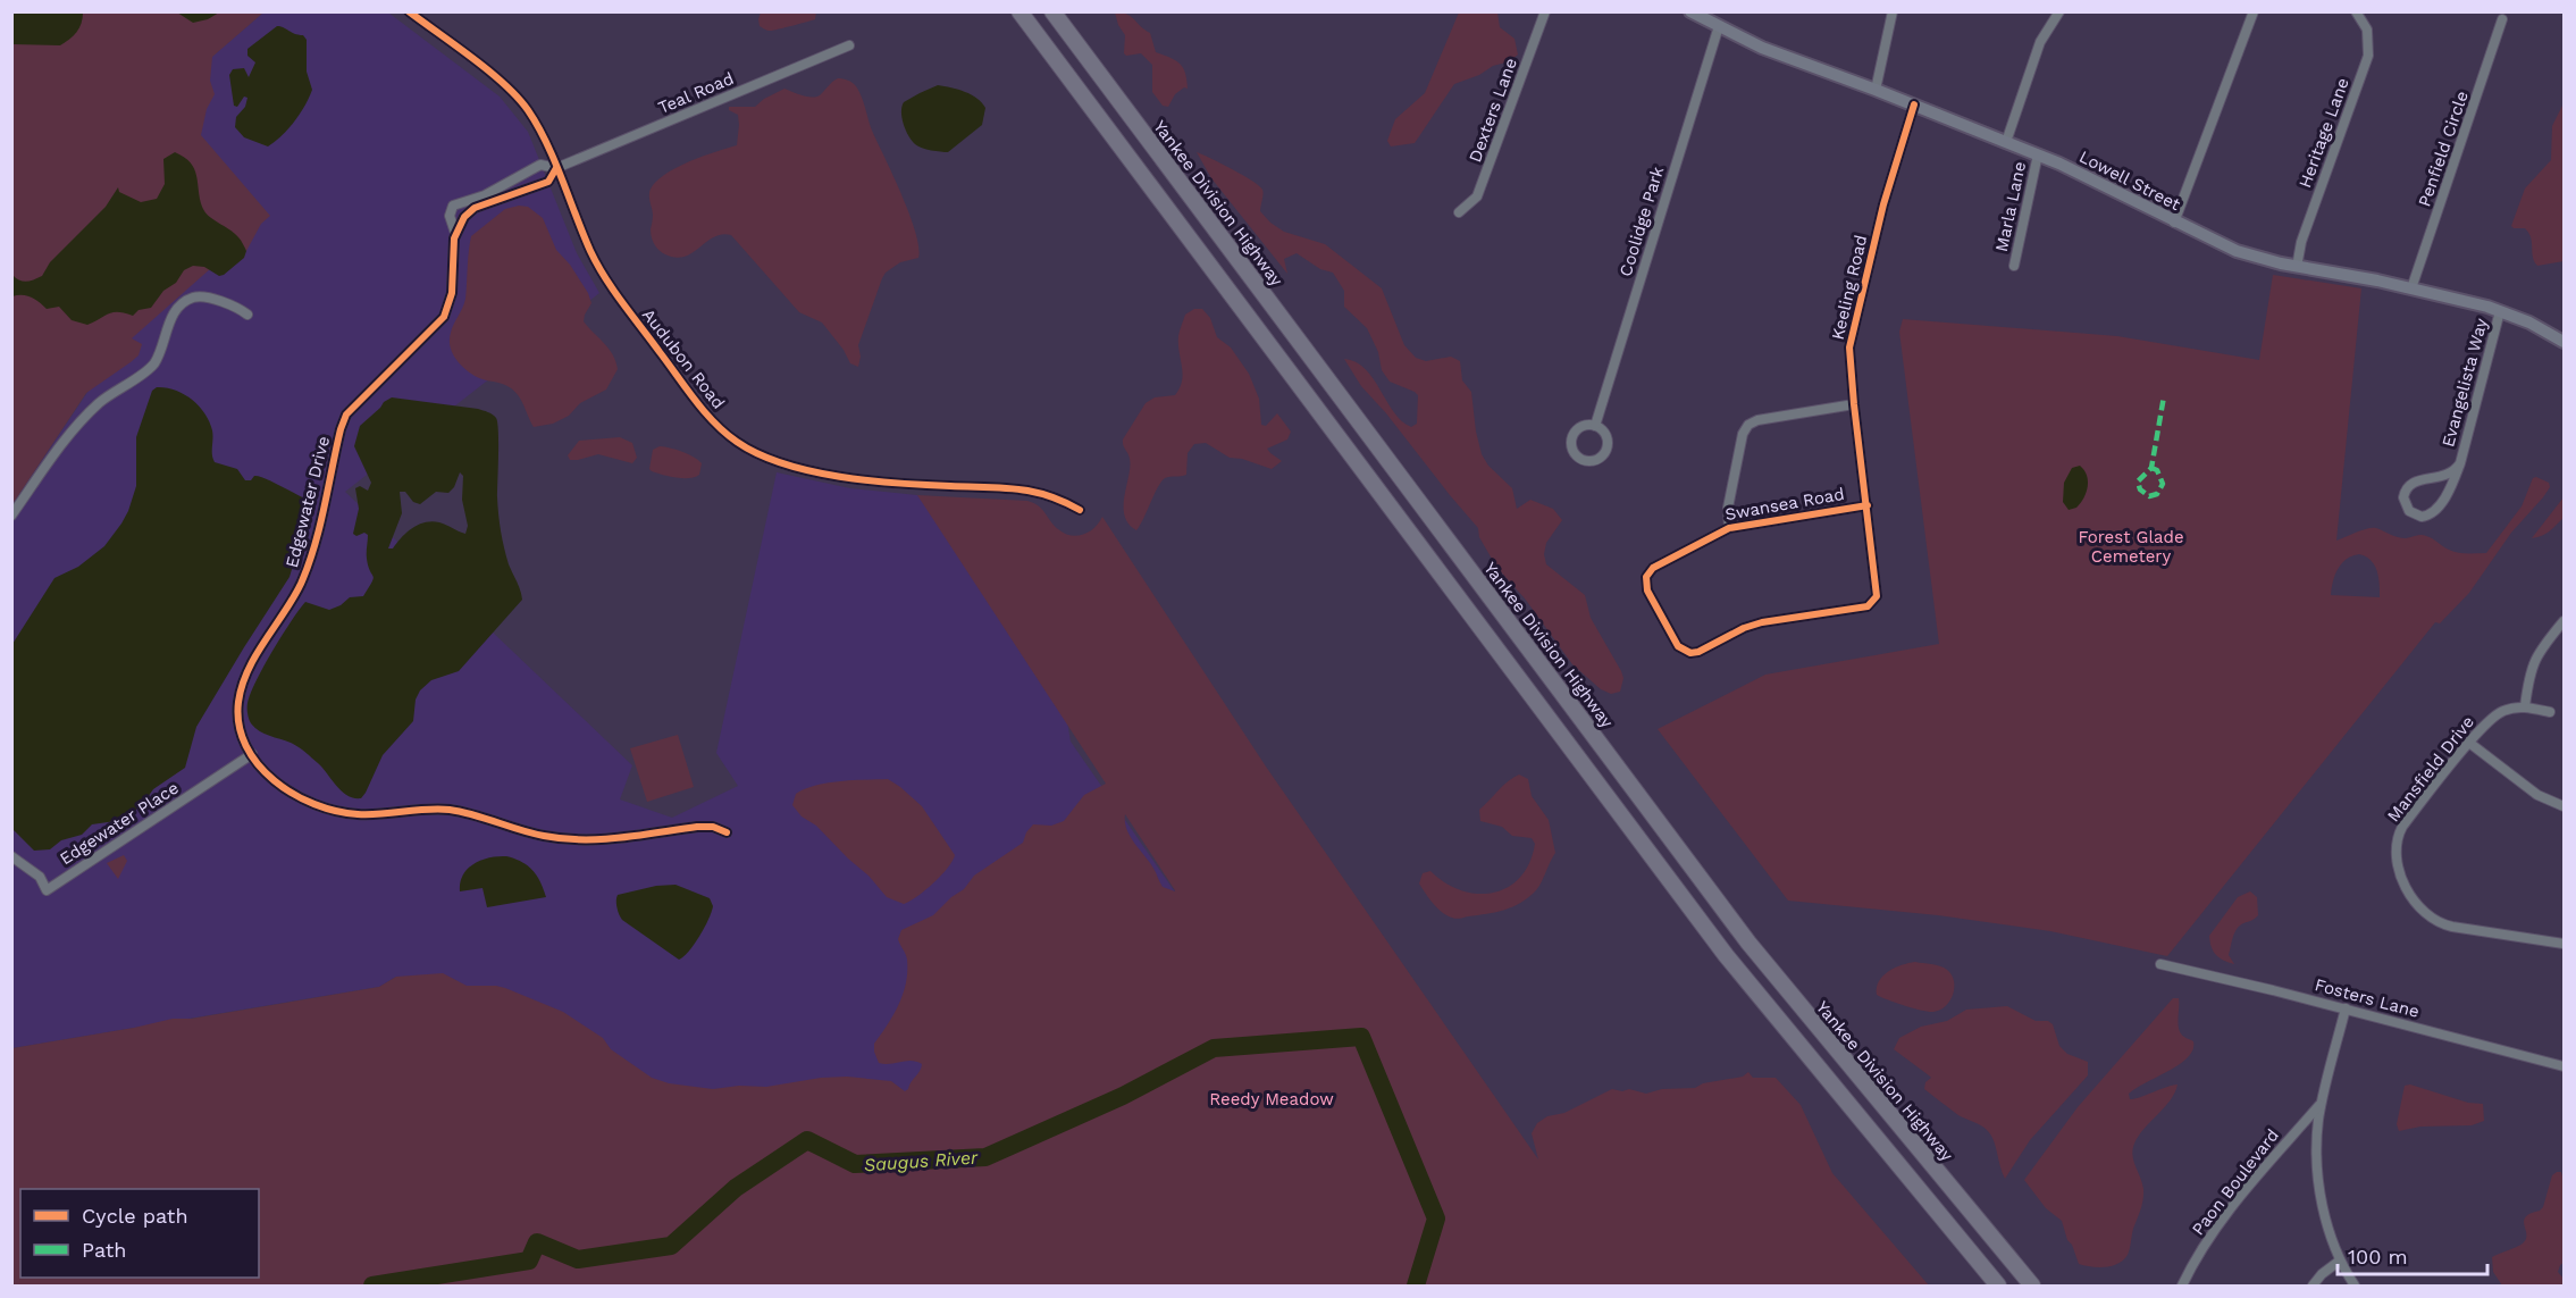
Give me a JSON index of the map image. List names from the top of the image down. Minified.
{"streets":{"highway":["Yankee Division Highway"],"main road":["Lowell Street"],"street":["Teal Road","Dexters Lane","Heritage Lane","Penfield Circle","Marla Lane","Coolidge Park","Keeling Road","Audubon Road","Evangelista Way","Edgewater Drive","Swansea Road","Mansfield Drive","Edgewater Place","Fosters Lane","Paon Boulevard"]},"crossings":[["Teal Road","Audubon Road"],["Teal Road","Edgewater Drive"],["Heritage Lane","Lowell Street"],["Penfield Circle","Lowell Street"],["Lowell Street","Marla Lane"],["Lowell Street","Coolidge Park"],["Lowell Street","Keeling Road"],["Lowell Street","Evangelista Way"],["Keeling Road","Swansea Road"],["Audubon Road","Edgewater Drive"],["Edgewater Drive","Edgewater Place"],["Fosters Lane","Paon Boulevard"]],"water":["Saugus River"],"parks":["Forest Glade Cemetery","Reedy Meadow"],"legend":["Cycle path","Path"],"scale_bar":"100 m"}
